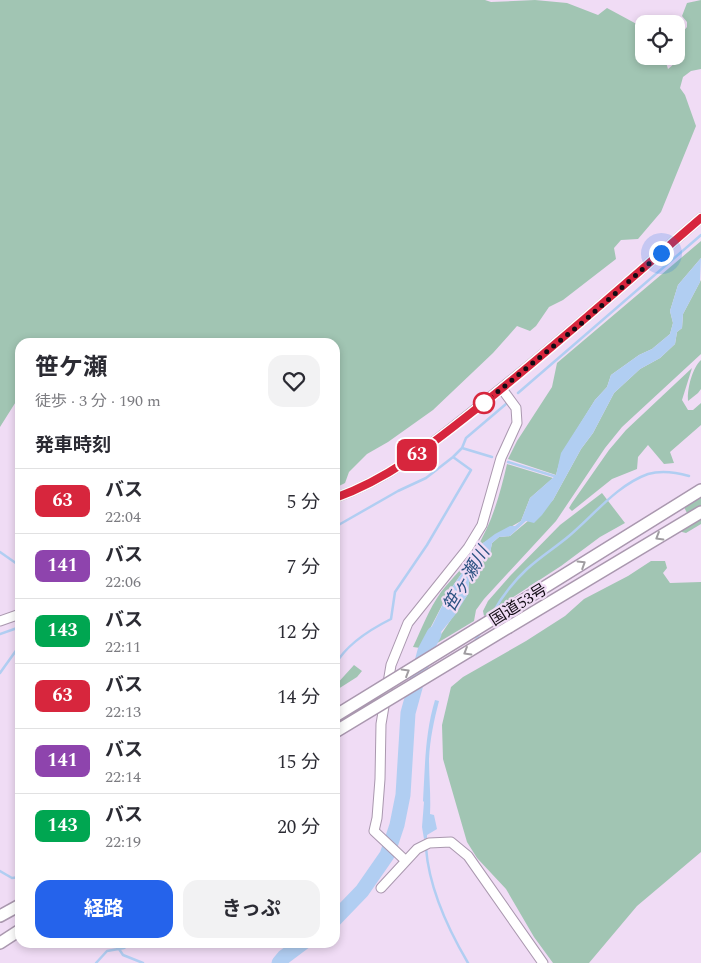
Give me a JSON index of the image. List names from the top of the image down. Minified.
{"streets":{"highway":["国道53号"]},"water":["笹ヶ瀬川"],"lines":["bus line 63"],"page":{"on_map":"63","heading":[["笹ケ瀬","徒歩 · 3 分 · 190 m"],"発車時刻"],"list":[{"mark":"63","name":"バス","note":"22:04","value":"5 分"},{"mark":"141","name":"バス","note":"22:06","value":"7 分"},{"mark":"143","name":"バス","note":"22:11","value":"12 分"},{"mark":"63","name":"バス","note":"22:13","value":"14 分"},{"mark":"141","name":"バス","note":"22:14","value":"15 分"},{"mark":"143","name":"バス","note":"22:19","value":"20 分"}],"buttons":["経路","きっぷ"]}}
